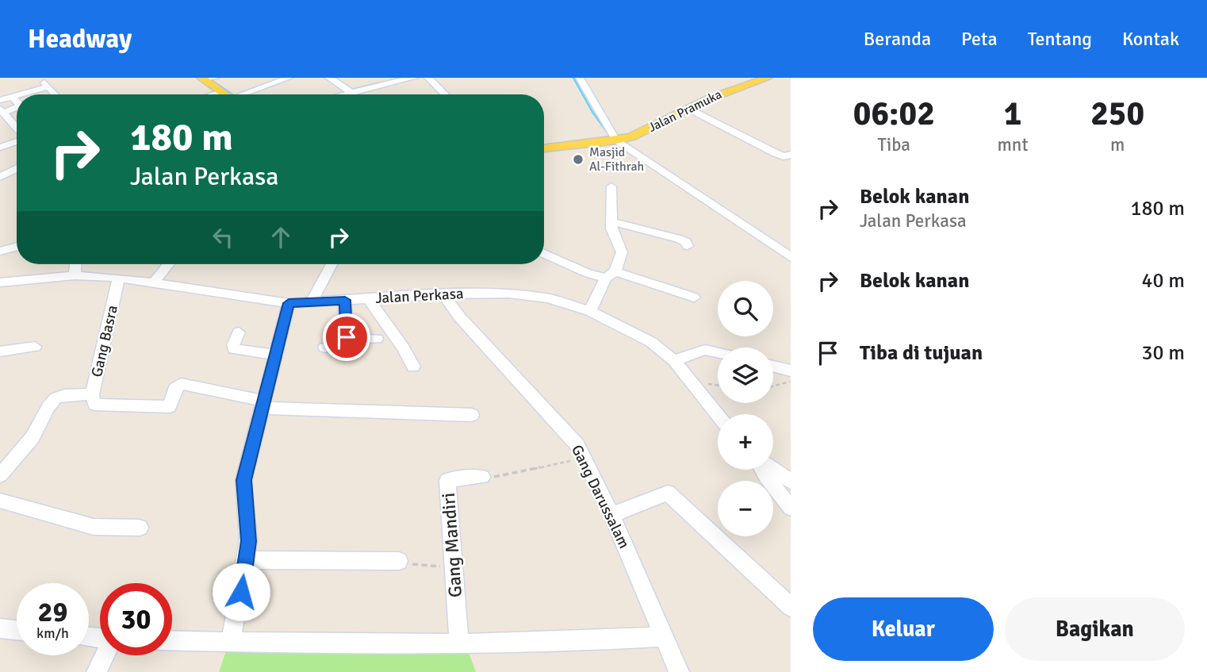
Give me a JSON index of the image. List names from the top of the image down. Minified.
{"streets":{"main road":["Jalan Pramuka"],"street":["Jalan Perkasa","Gang Basra","Gang Darussalam","Gang Mandiri"]},"crossings":[["Jalan Perkasa","Gang Basra"],["Jalan Perkasa","Gang Darussalam"]],"places":["Masjid Al-Fithrah"],"page":{"header":"Headway","nav":["Beranda","Peta","Tentang","Kontak"],"eta":["06:02","Tiba","1","mnt","250","m"],"turn":["180 m","Jalan Perkasa"],"list":[{"name":"Belok kanan","note":"Jalan Perkasa","value":"180 m"},{"name":"Belok kanan","value":"40 m"},{"name":"Tiba di tujuan","value":"30 m"}],"map_buttons":["+","−"],"speed":"29 km/h","limit":"30","buttons":["Keluar","Bagikan"]}}
